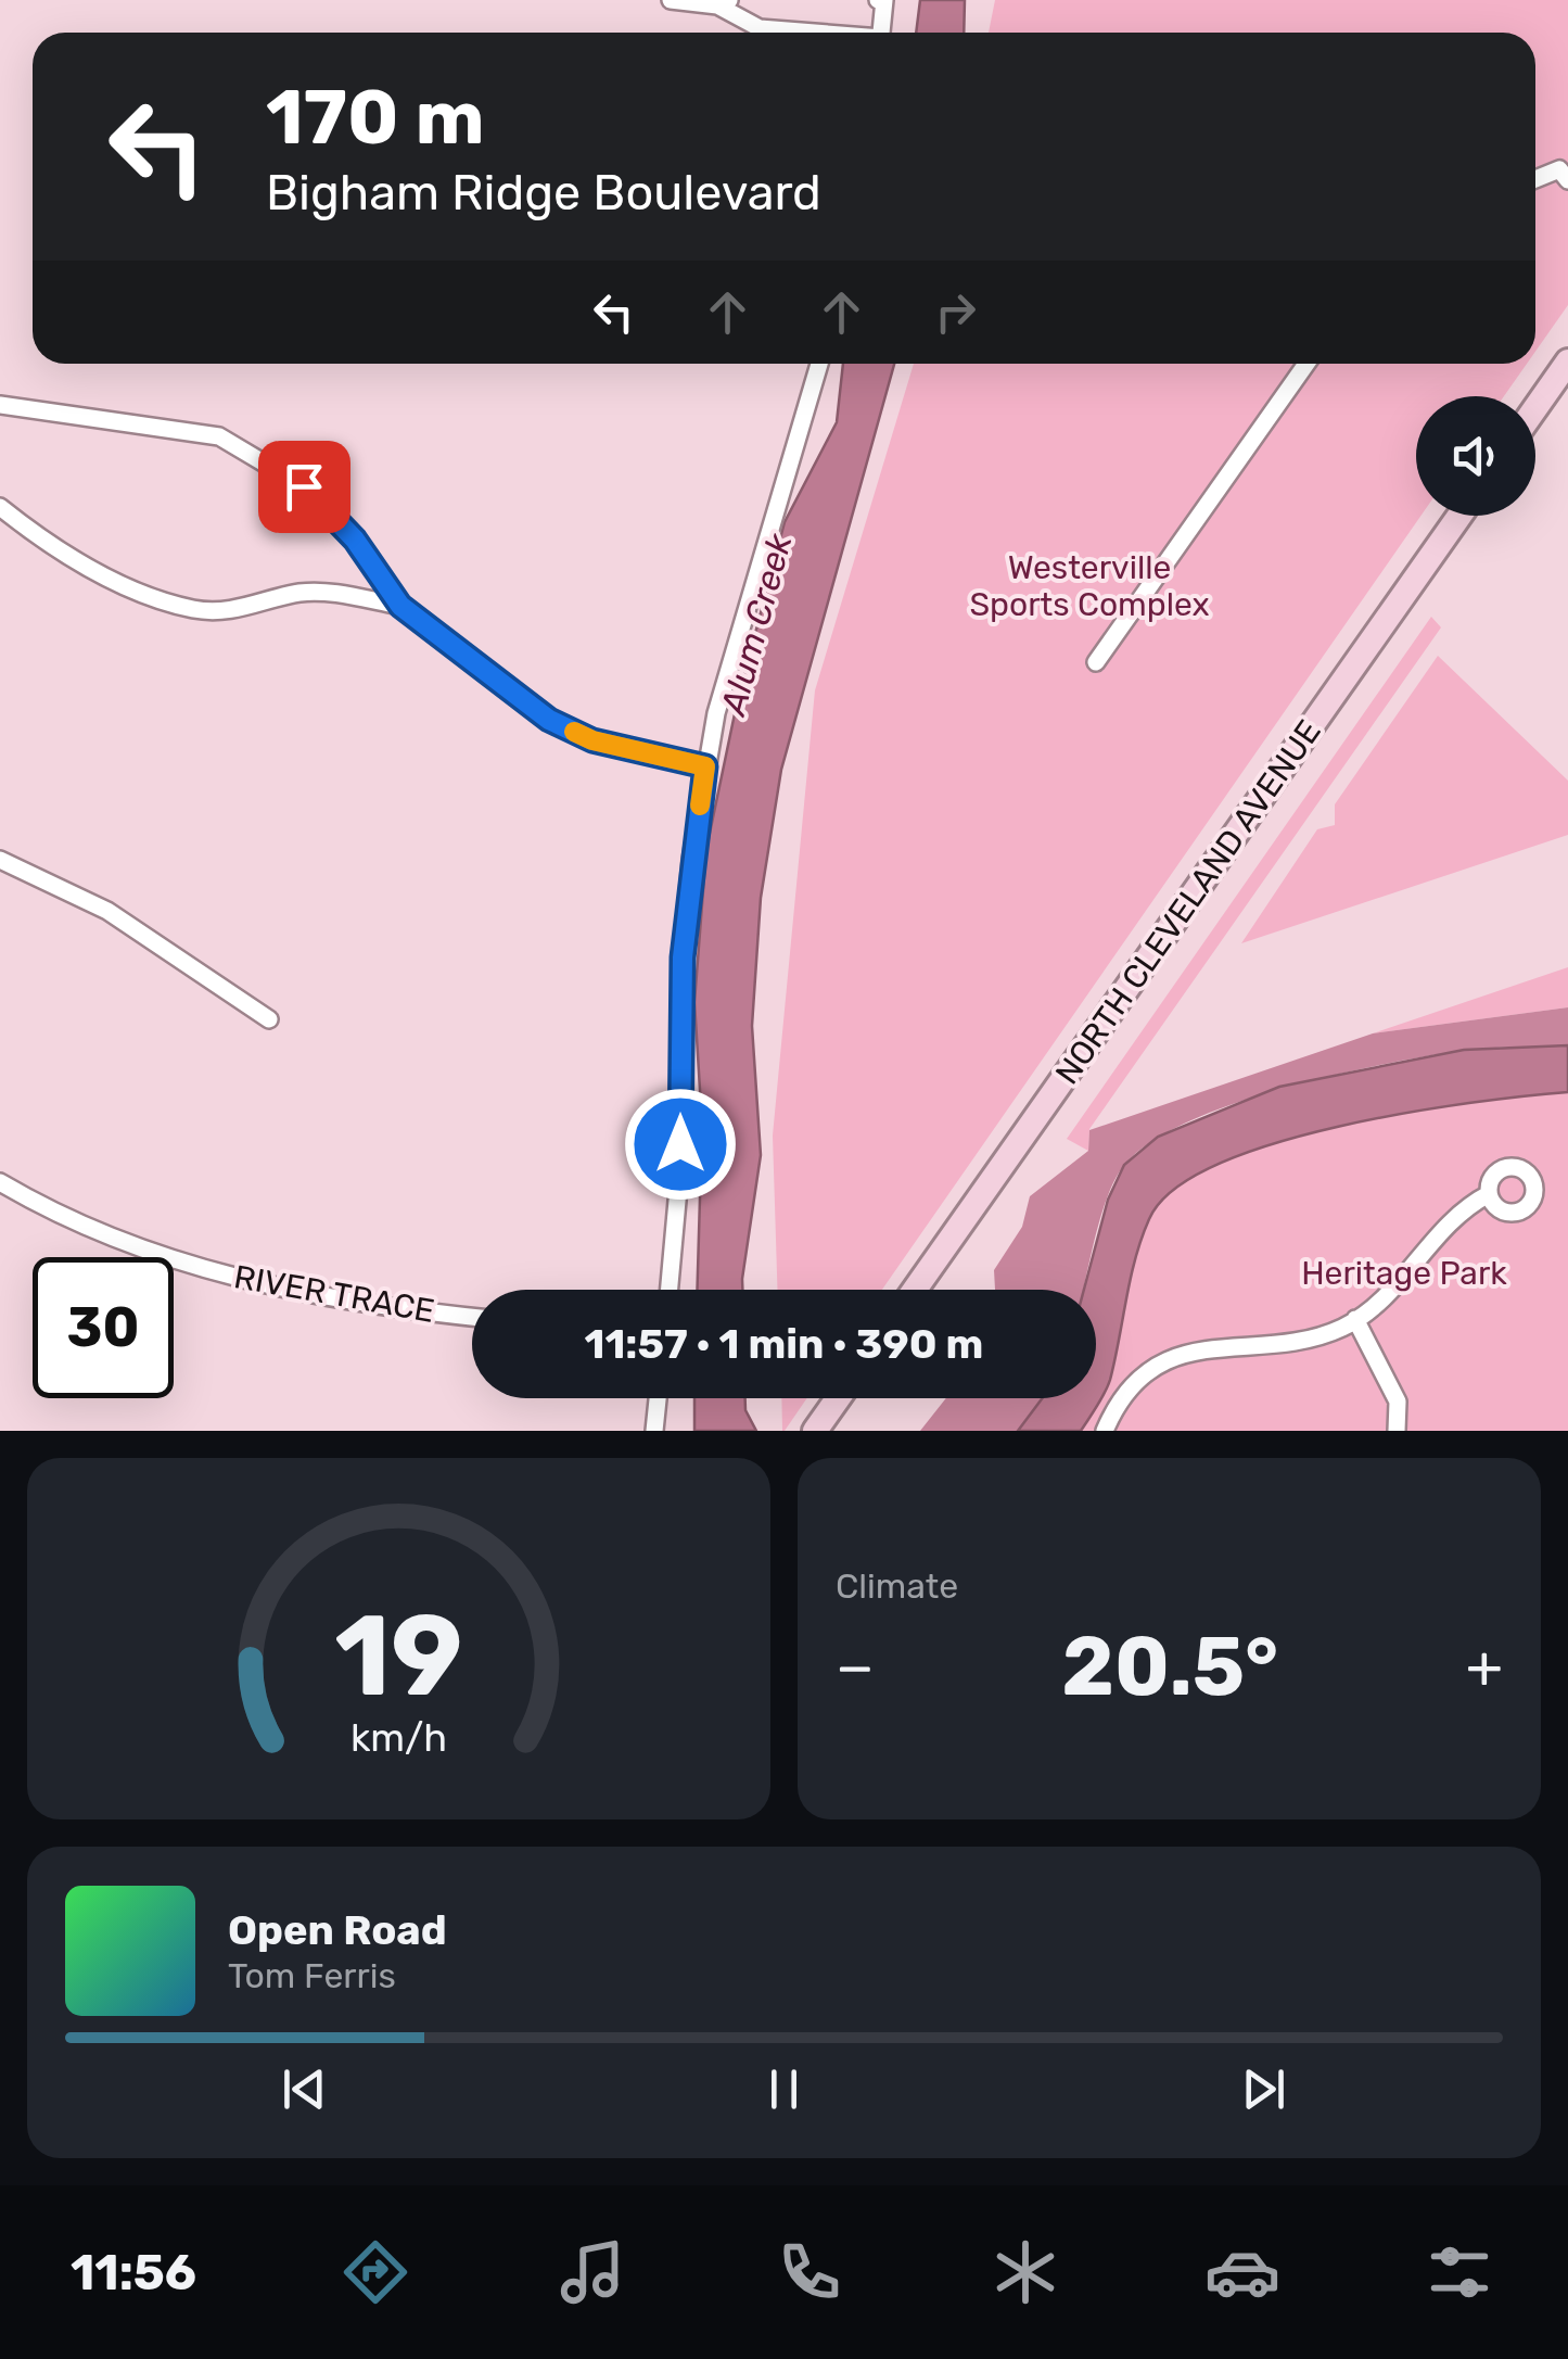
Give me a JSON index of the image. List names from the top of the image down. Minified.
{"streets":{"main road":["NORTH CLEVELAND AVENUE"],"street":["RIVER TRACE"]},"water":["Alum Creek"],"parks":["Westerville Sports Complex","Heritage Park"],"page":{"turn":["170 m","Bigham Ridge Boulevard"],"limit":"30","trip":"11:57 · 1 min · 390 m","tile":"Climate","heat":["−","20.5°","+"],"song":["Open Road","Tom Ferris"],"tabs":"11:56","gauge":["19","km/h"]}}
